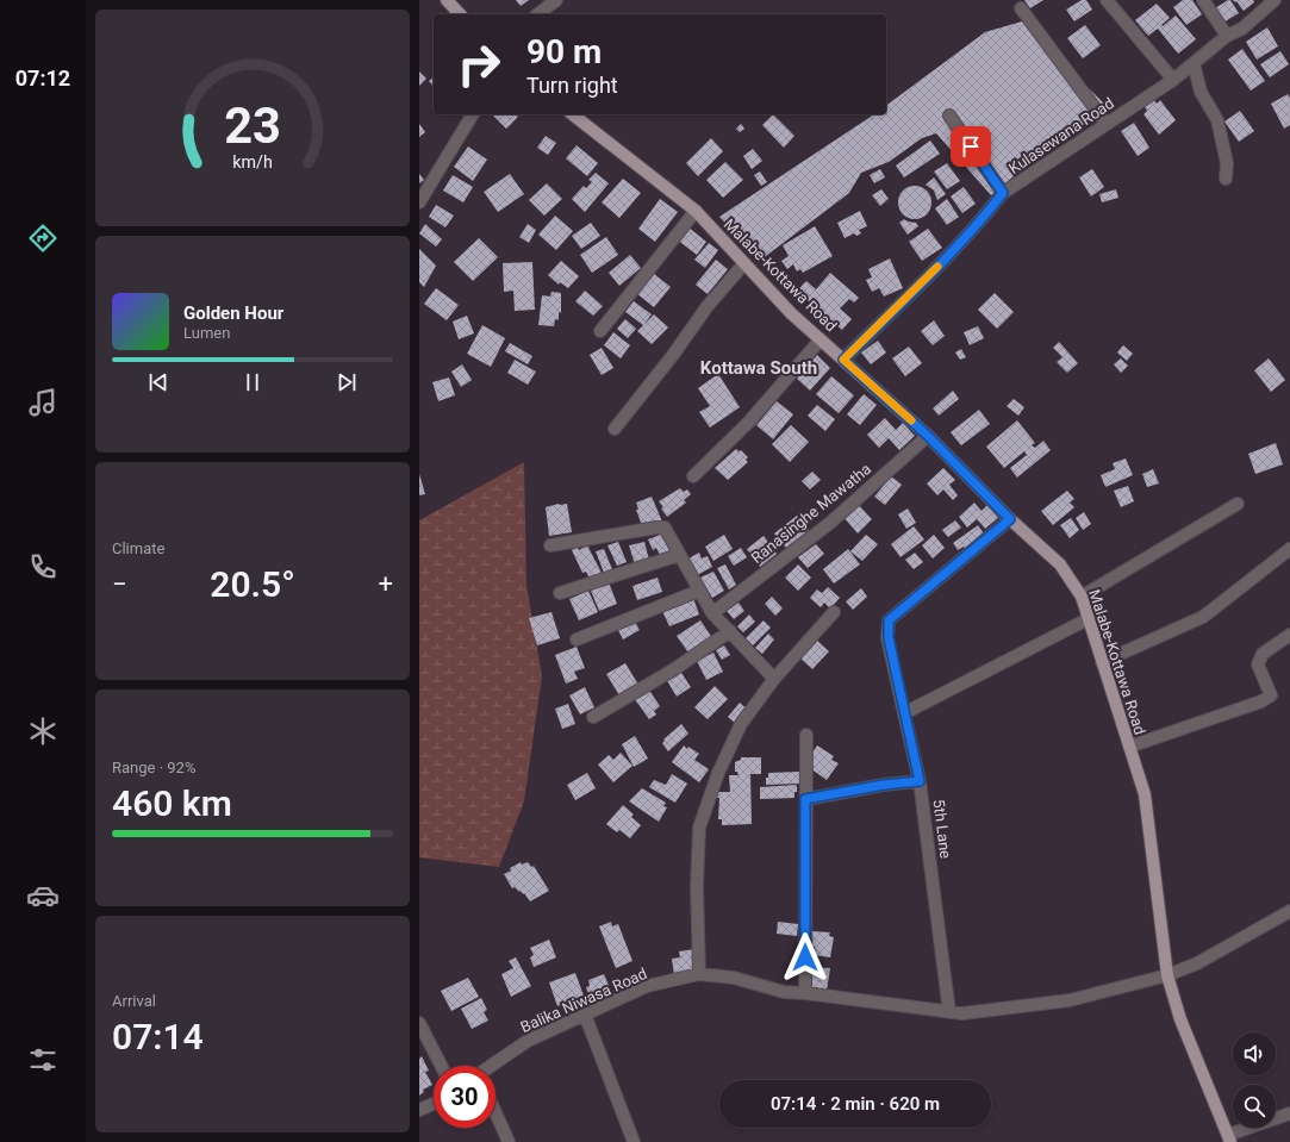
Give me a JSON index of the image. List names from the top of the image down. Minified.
{"streets":{"main road":["Malabe-Kottawa Road"],"street":["Kulasewana Road","Ranasinghe Mawatha","5th Lane","Balika Niwasa Road"]},"crossings":[["Kulasewana Road","Malabe-Kottawa Road"],["Malabe-Kottawa Road","Ranasinghe Mawatha"],["Malabe-Kottawa Road","5th Lane"],["Malabe-Kottawa Road","Balika Niwasa Road"],["5th Lane","Balika Niwasa Road"]],"districts":["Kottawa South"],"page":{"tabs":"07:12","turn":["90 m","Turn right"],"song":["Golden Hour","Lumen"],"tile":["Climate",["Range · 92%","460 km"],["Arrival","07:14"]],"heat":["−","20.5°","+"],"limit":"30","trip":"07:14 · 2 min · 620 m","gauge":["23","km/h"]}}
